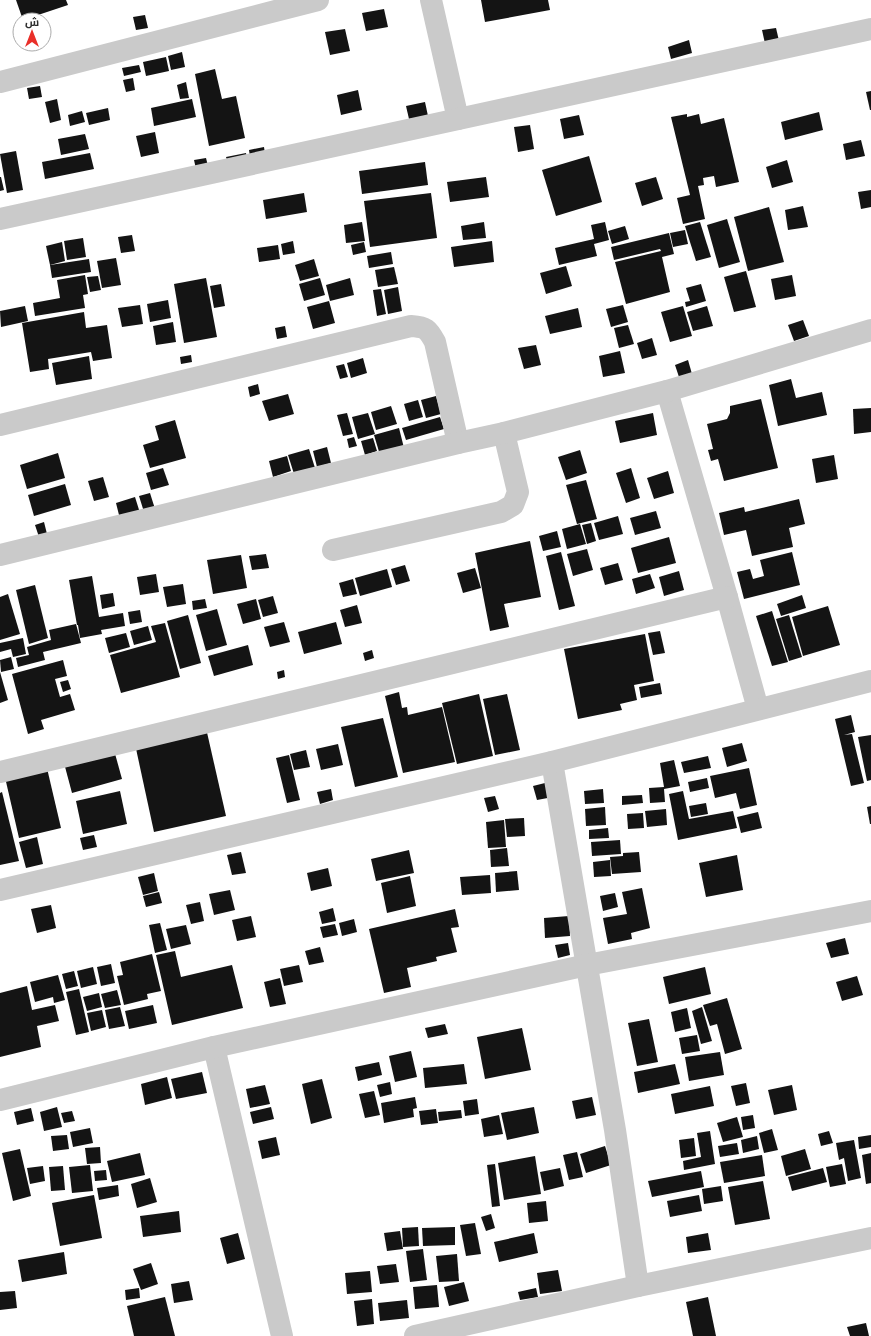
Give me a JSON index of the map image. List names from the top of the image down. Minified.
{"north":"top"}
